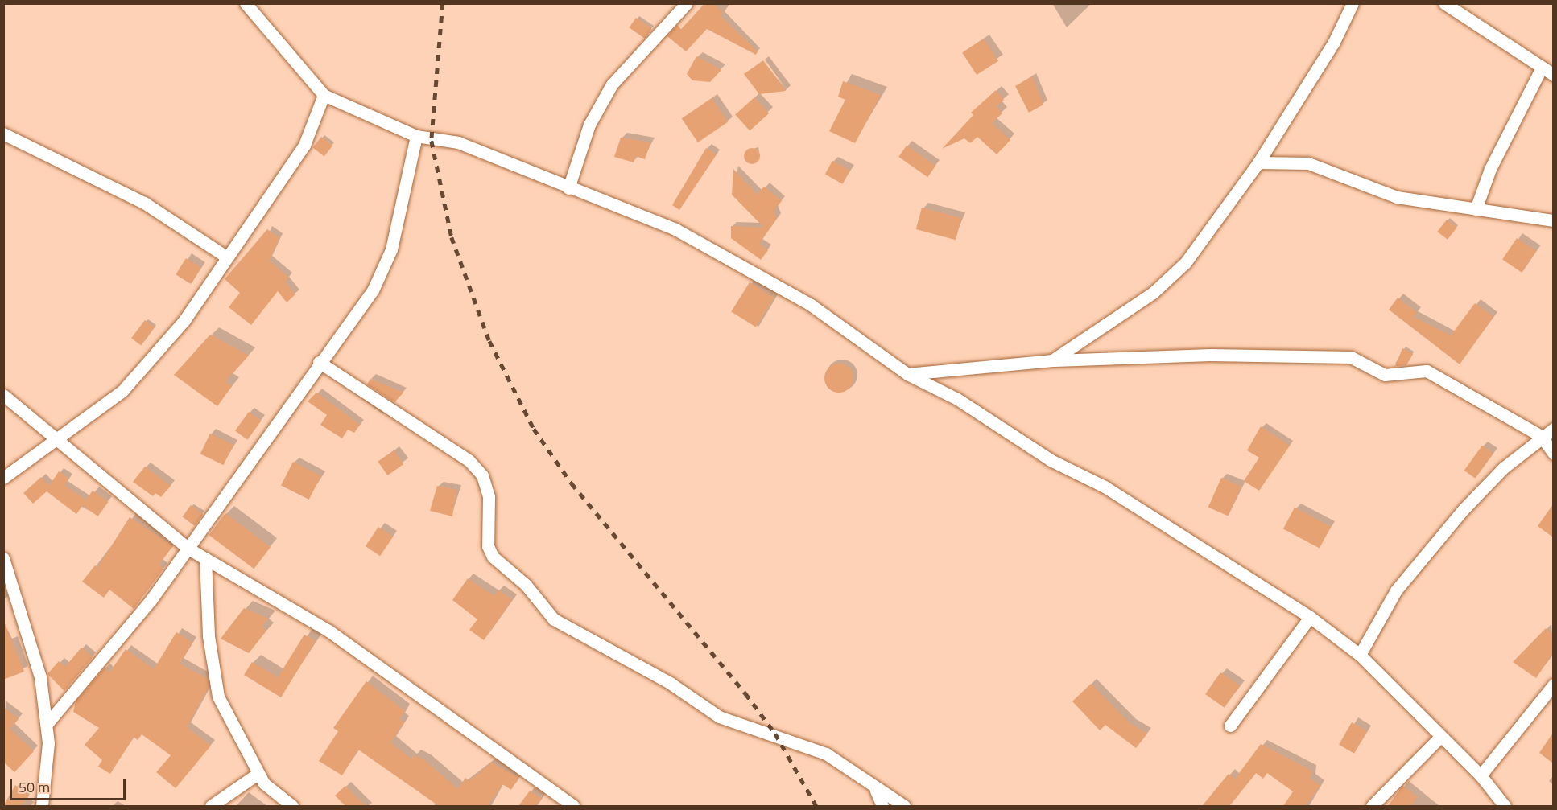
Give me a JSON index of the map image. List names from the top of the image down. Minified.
{"scale_bar":"50 m"}
